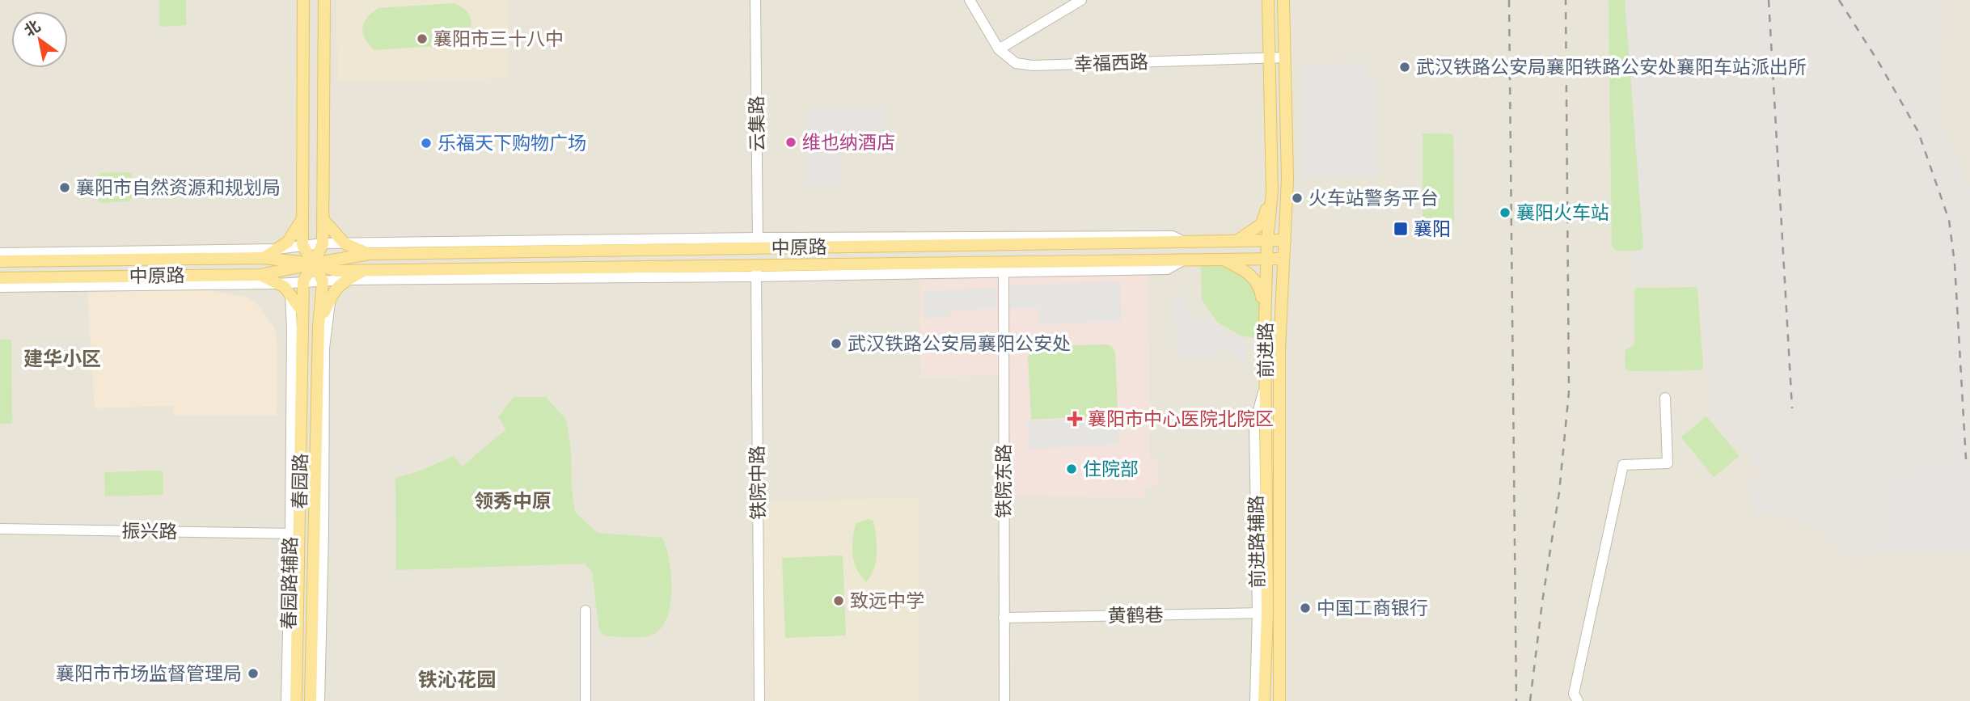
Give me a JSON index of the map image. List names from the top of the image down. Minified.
{"streets":{"main road":["中原路","前进路","春园路"],"street":["幸福西路","云集路","铁院东路","铁院中路","振兴路","前进路辅路","春园路辅路","黄鹤巷"]},"crossings":[["幸福西路","前进路"],["云集路","中原路"],["中原路","前进路"],["中原路","春园路"],["中原路","铁院东路"],["中原路","铁院中路"],["前进路","前进路辅路"],["前进路","黄鹤巷"],["春园路","振兴路"],["春园路","春园路辅路"],["铁院东路","黄鹤巷"],["振兴路","春园路辅路"],["前进路辅路","黄鹤巷"]],"districts":["建华小区","领秀中原","铁沁花园"],"places":{"other":["襄阳市三十八中","武汉铁路公安局襄阳铁路公安处襄阳车站派出所","维也纳酒店","乐福天下购物广场","襄阳市自然资源和规划局","火车站警务平台","襄阳火车站","武汉铁路公安局襄阳公安处","住院部","致远中学","中国工商银行","襄阳市市场监督管理局"],"transit":["襄阳"],"health":["襄阳市中心医院北院区"]},"north":"top left"}
